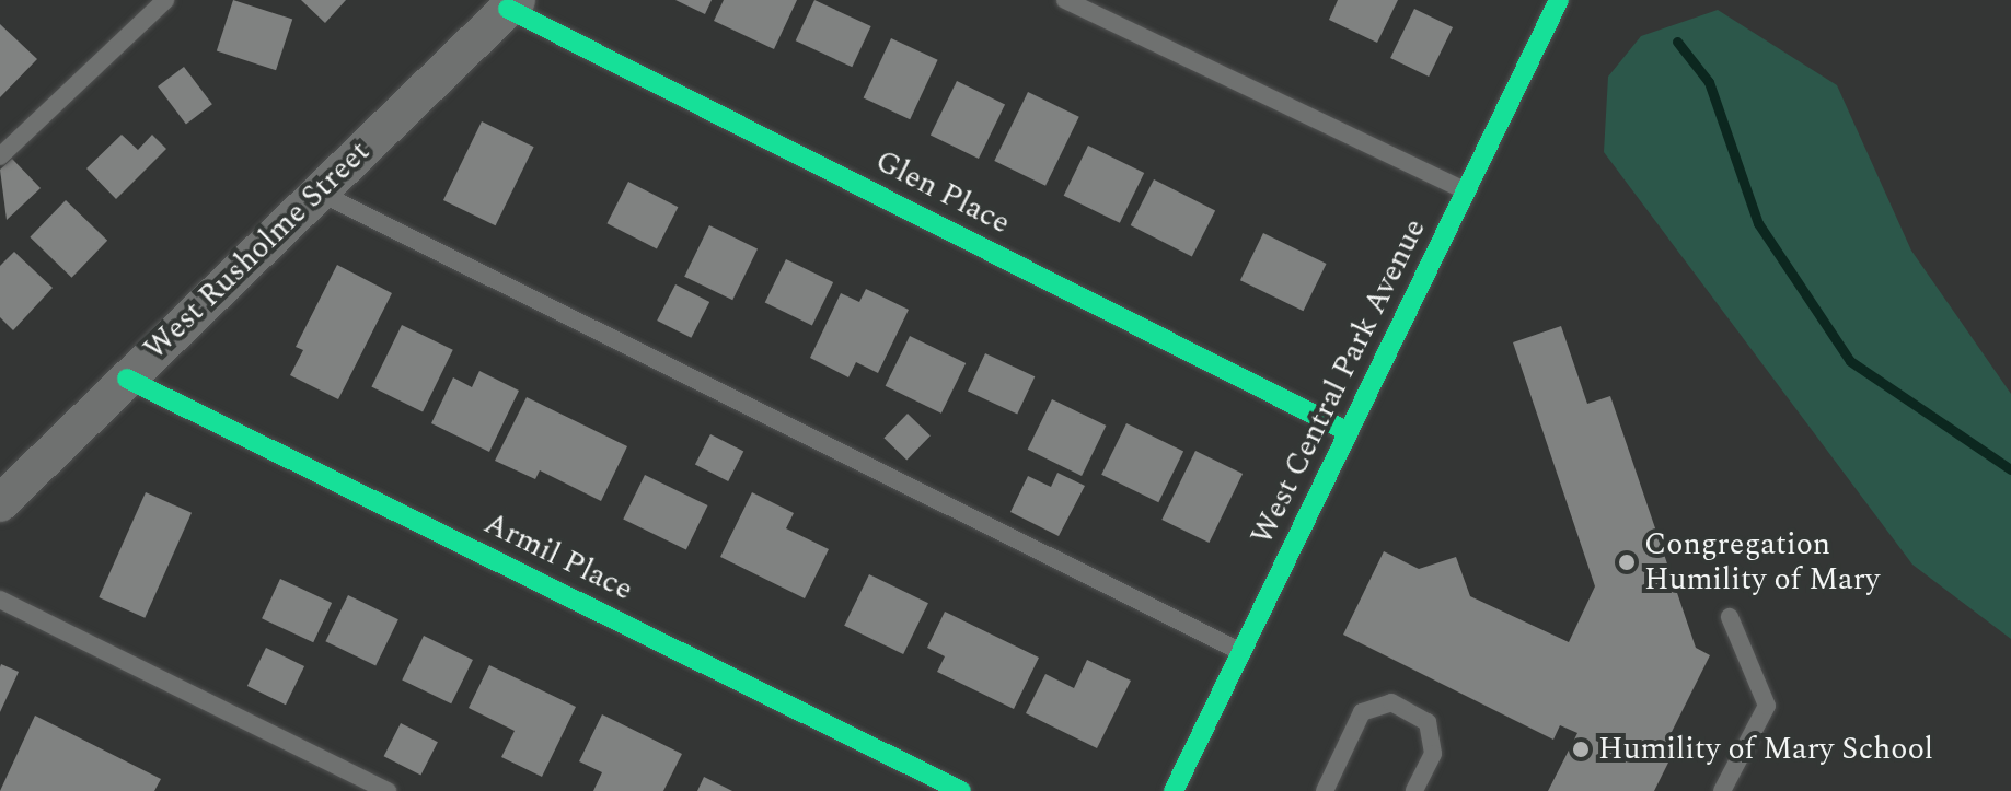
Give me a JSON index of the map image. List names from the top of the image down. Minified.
{"streets":{"street":["Glen Place","West Rusholme Street","West Central Park Avenue","Armil Place"]},"crossings":[["Glen Place","West Rusholme Street"],["Glen Place","West Central Park Avenue"],["West Rusholme Street","Armil Place"]],"places":["Congregation Humility of Mary","Humility of Mary School"]}
